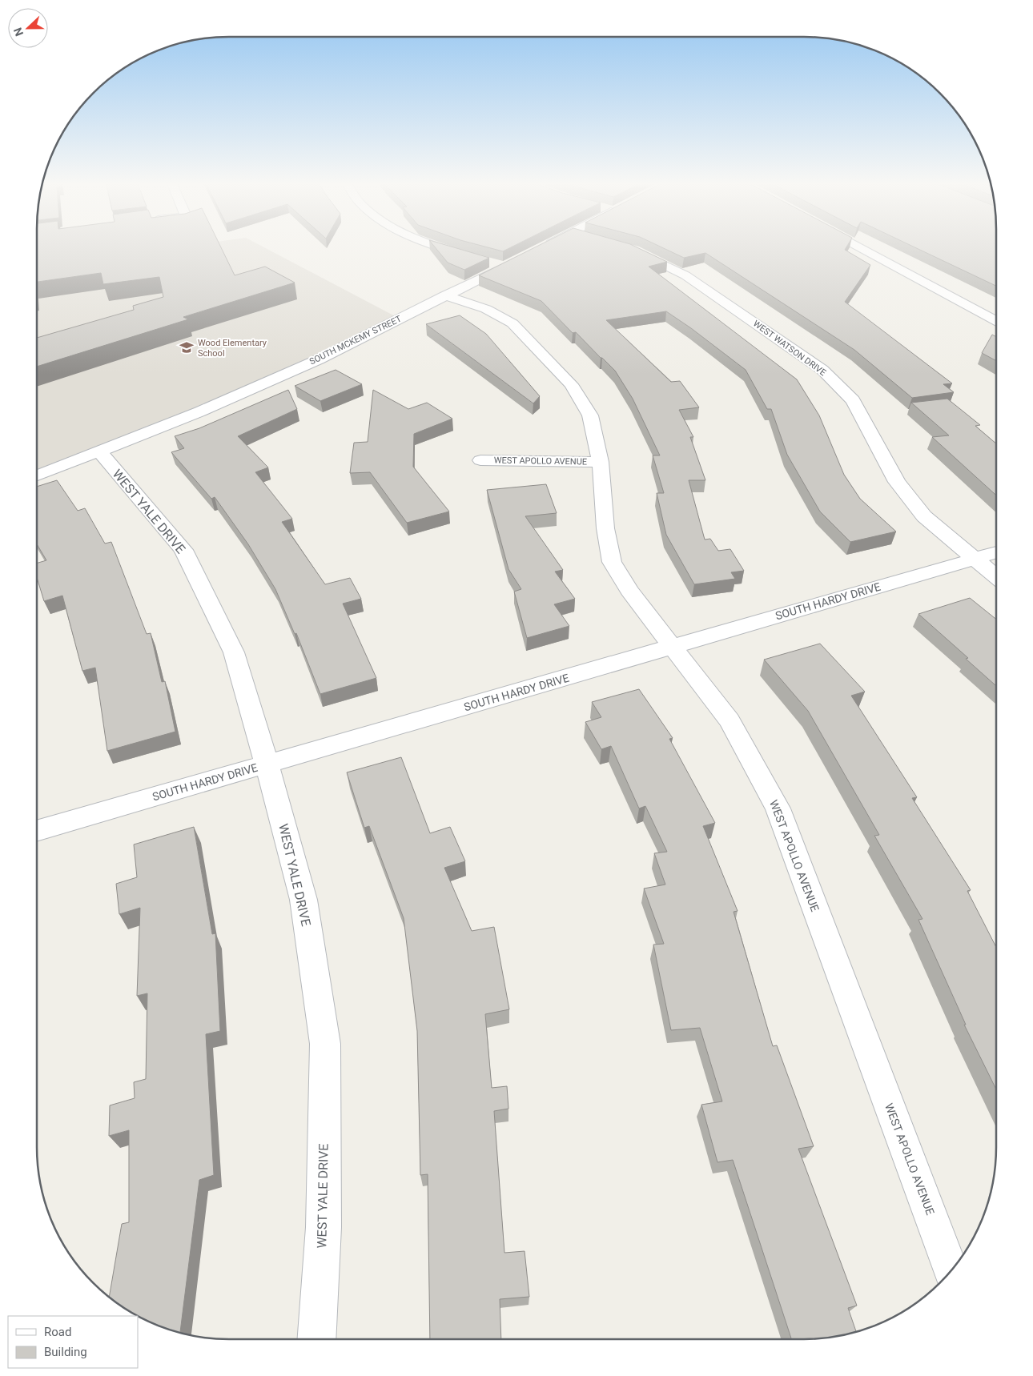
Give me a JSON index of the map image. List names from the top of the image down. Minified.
{"streets":{"street":["SOUTH MCKEMY STREET","WEST WATSON DRIVE","WEST APOLLO AVENUE","WEST YALE DRIVE","SOUTH HARDY DRIVE"]},"crossings":[["SOUTH MCKEMY STREET","WEST APOLLO AVENUE"],["SOUTH MCKEMY STREET","WEST YALE DRIVE"],["WEST WATSON DRIVE","SOUTH HARDY DRIVE"],["WEST APOLLO AVENUE","SOUTH HARDY DRIVE"],["WEST YALE DRIVE","SOUTH HARDY DRIVE"]],"places":{"school or university":["Wood Elementary School"]},"legend":["Road","Building"],"north":"left"}
